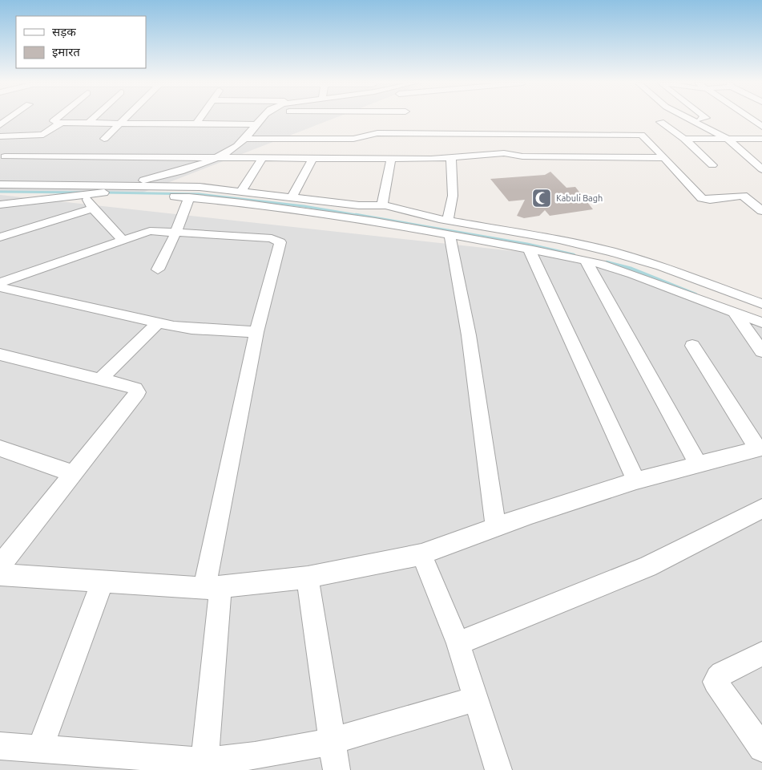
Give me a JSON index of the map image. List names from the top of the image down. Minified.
{"places":{"mosque":["Kabuli Bagh"]},"legend":["सड़क","इमारत"]}
